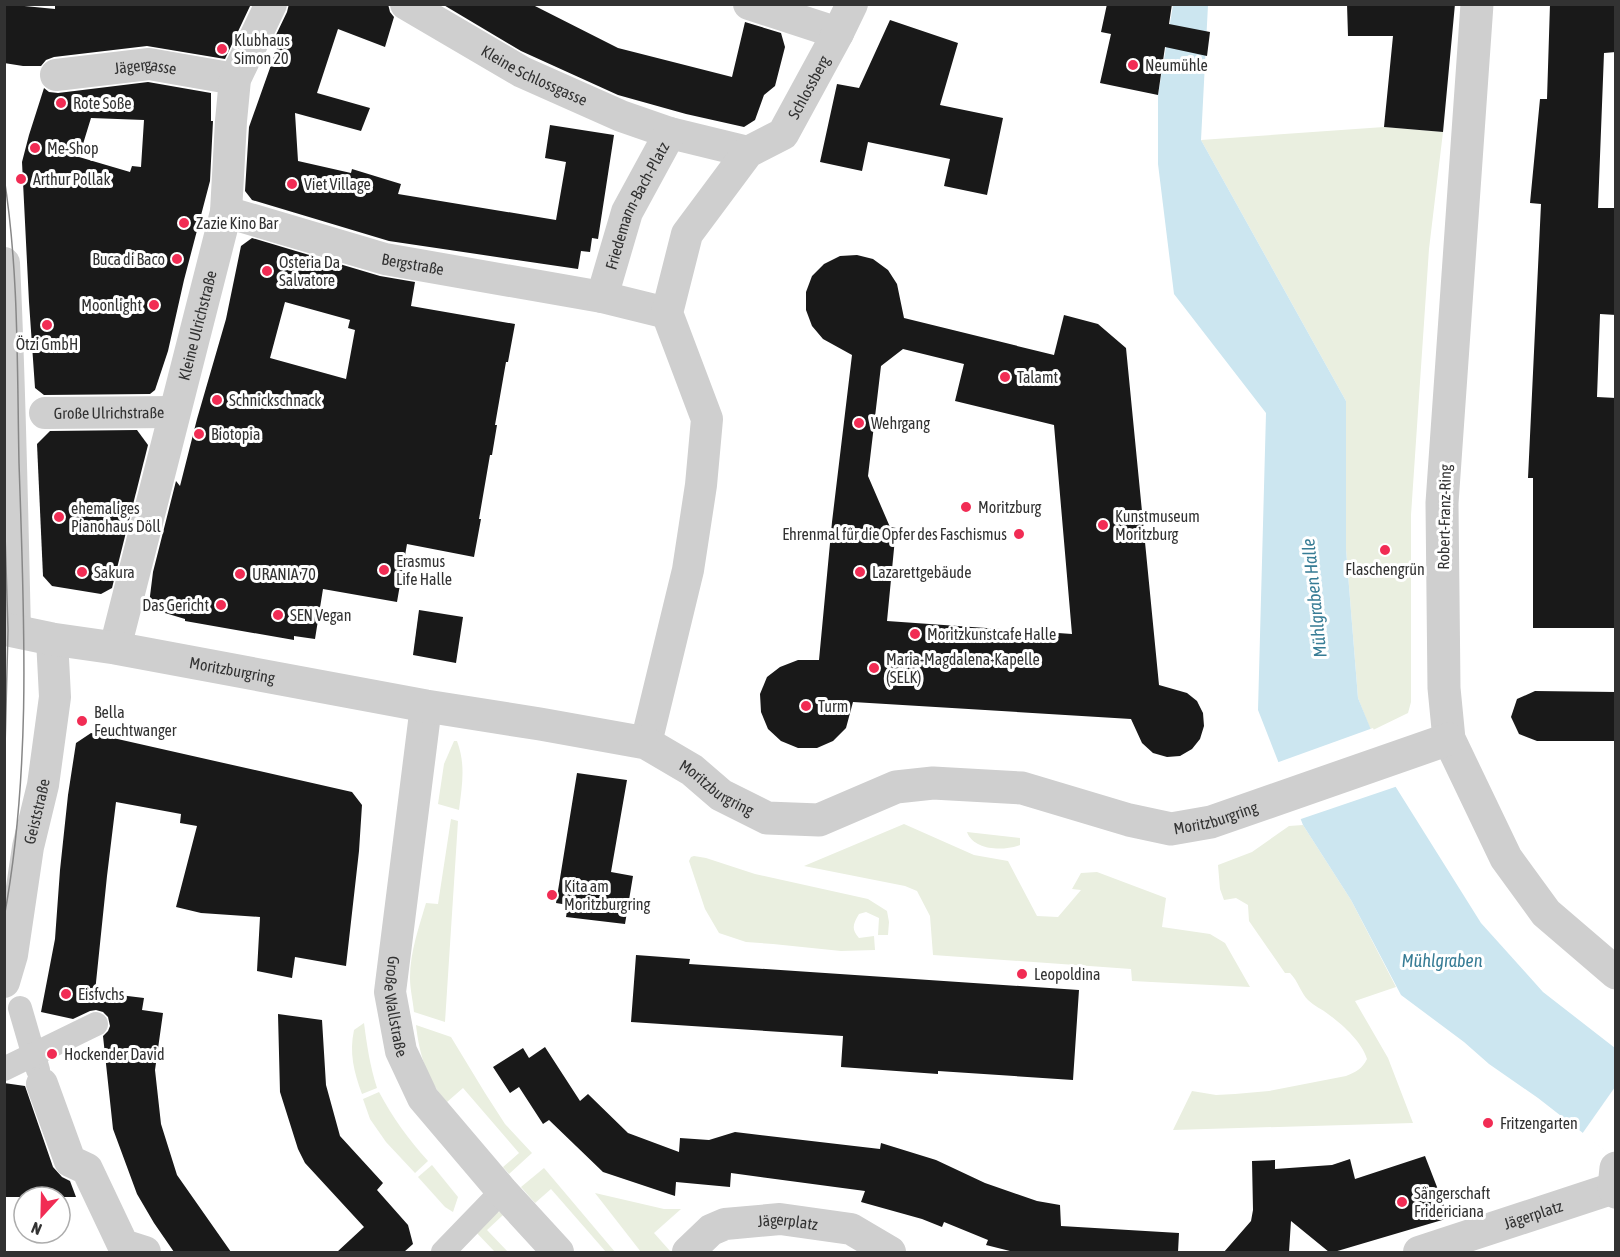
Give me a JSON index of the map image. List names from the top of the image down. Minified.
{"streets":{"street":["Jägergasse","Kleine Schlossgasse","Schlossberg","Friedemann-Bach-Platz","Bergstraße","Kleine Ulrichstraße","Große Ulrichstraße","Robert-Franz-Ring","Moritzburgring","Geiststraße","Große Wallstraße","Jägerplatz"]},"crossings":[["Jägergasse","Kleine Ulrichstraße"],["Kleine Schlossgasse","Friedemann-Bach-Platz"],["Schlossberg","Friedemann-Bach-Platz"],["Friedemann-Bach-Platz","Bergstraße"],["Bergstraße","Kleine Ulrichstraße"],["Kleine Ulrichstraße","Große Ulrichstraße"],["Kleine Ulrichstraße","Moritzburgring"],["Robert-Franz-Ring","Moritzburgring"],["Moritzburgring","Geiststraße"],["Moritzburgring","Große Wallstraße"]],"water":["Mühlgraben Halle","Mühlgraben"],"places":["Klubhaus Simon 20","Neumühle","Rote Soße","Me-Shop","Arthur Pollak","Viet Village","Zazie Kino Bar","Buca di Baco","Osteria Da Salvatore","Moonlight","Ötzi GmbH","Talamt","Schnickschnack","Wehrgang","Biotopia","Moritzburg","ehemaliges Pianohaus Döll","Kunstmuseum Moritzburg","Ehrenmal für die Opfer des Faschismus","Flaschengrün","Erasmus Life Halle","Sakura","Lazarettgebäude","URANIA 70","Das Gericht","SEN Vegan","Moritzkunstcafe Halle","Maria-Magdalena-Kapelle (SELK)","Turm","Bella Feuchtwanger","Kita am Moritzburgring","Leopoldina","Eisfvchs","Hockender David","Fritzengarten","Sängerschaft Fridericiana"],"north":"bottom"}
